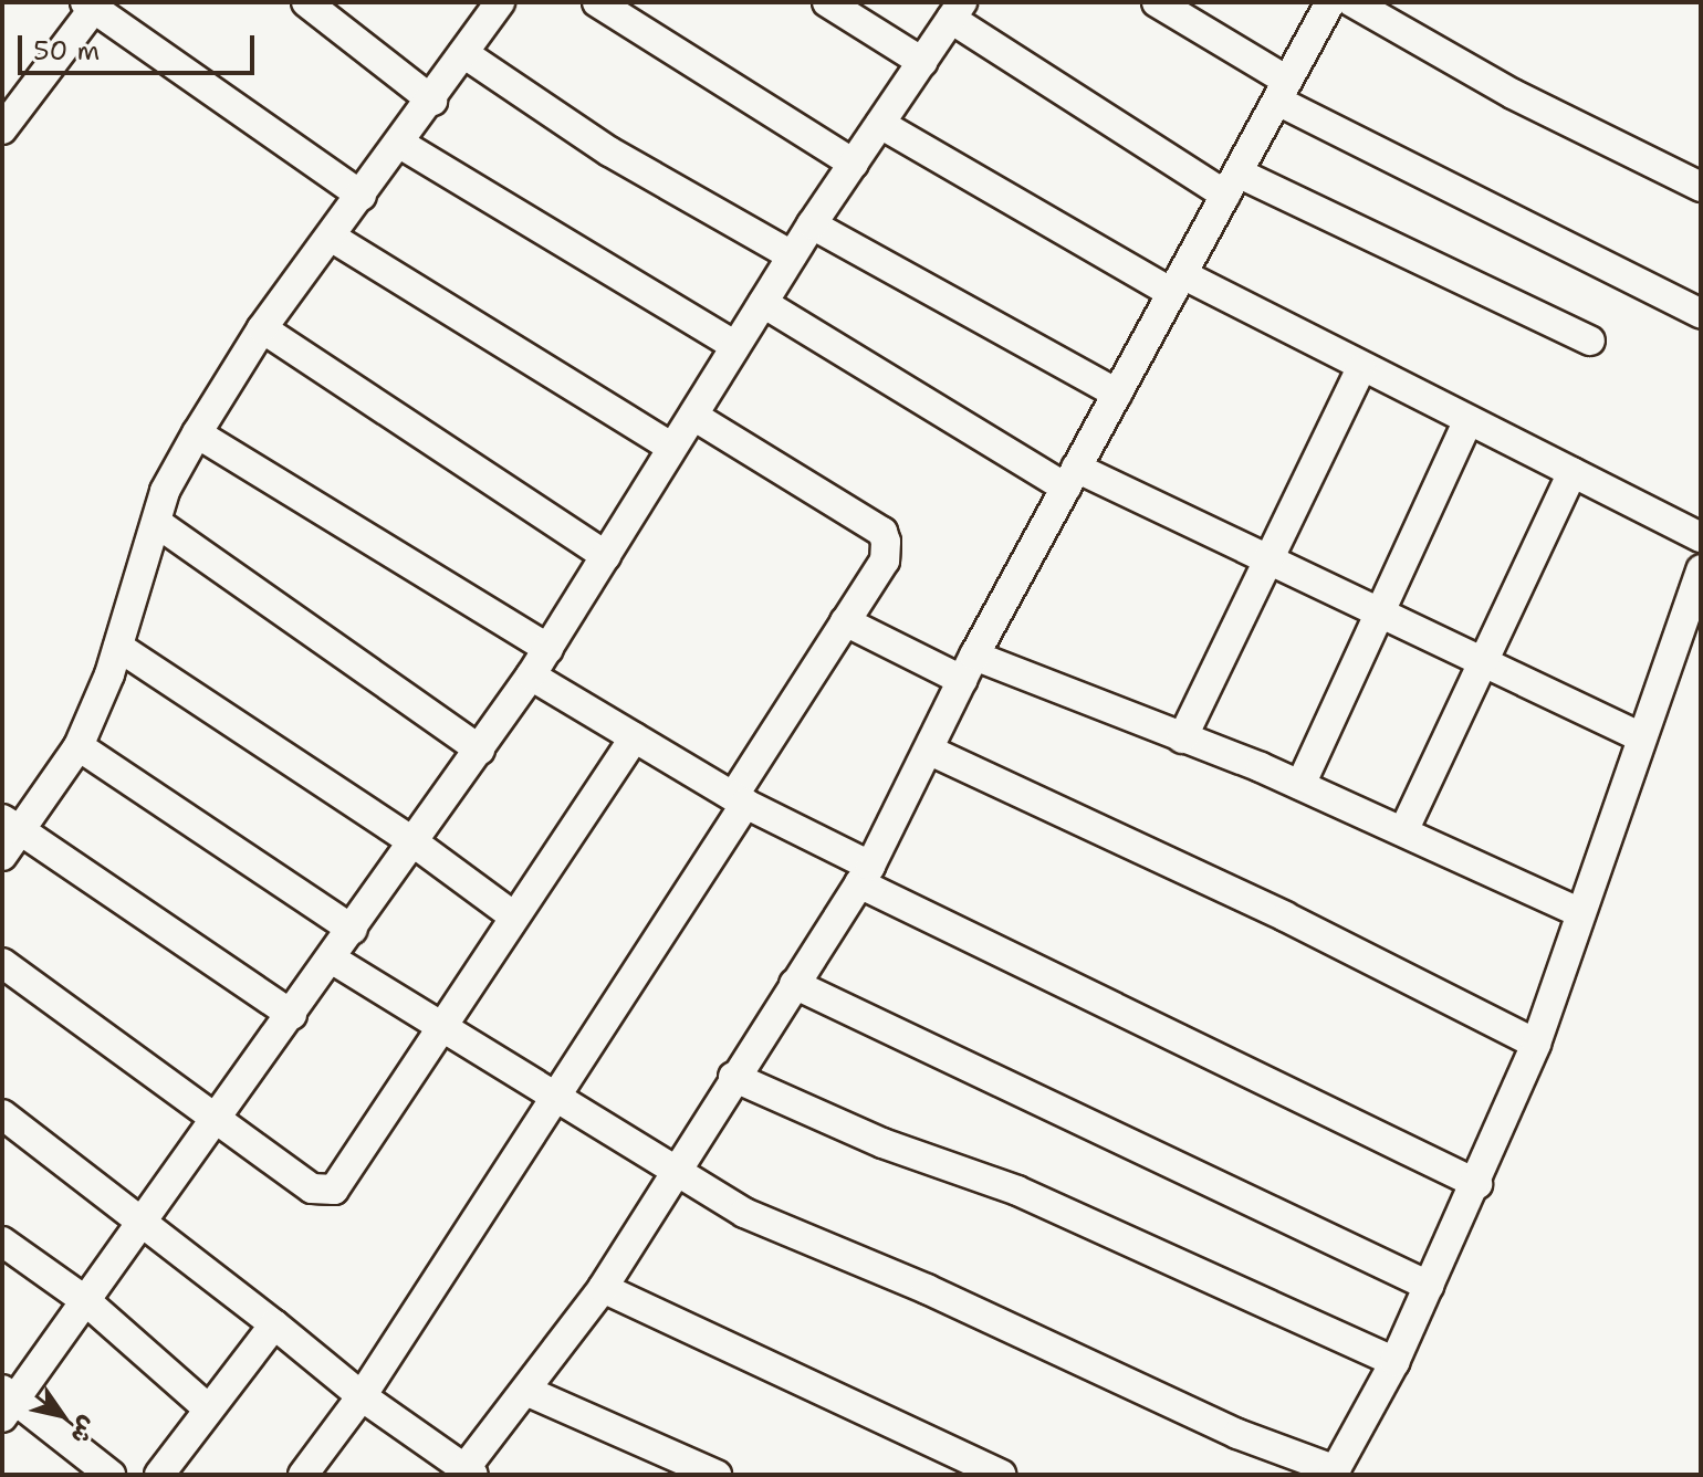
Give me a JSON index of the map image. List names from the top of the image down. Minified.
{"scale_bar":"50 m","north":"bottom right"}
